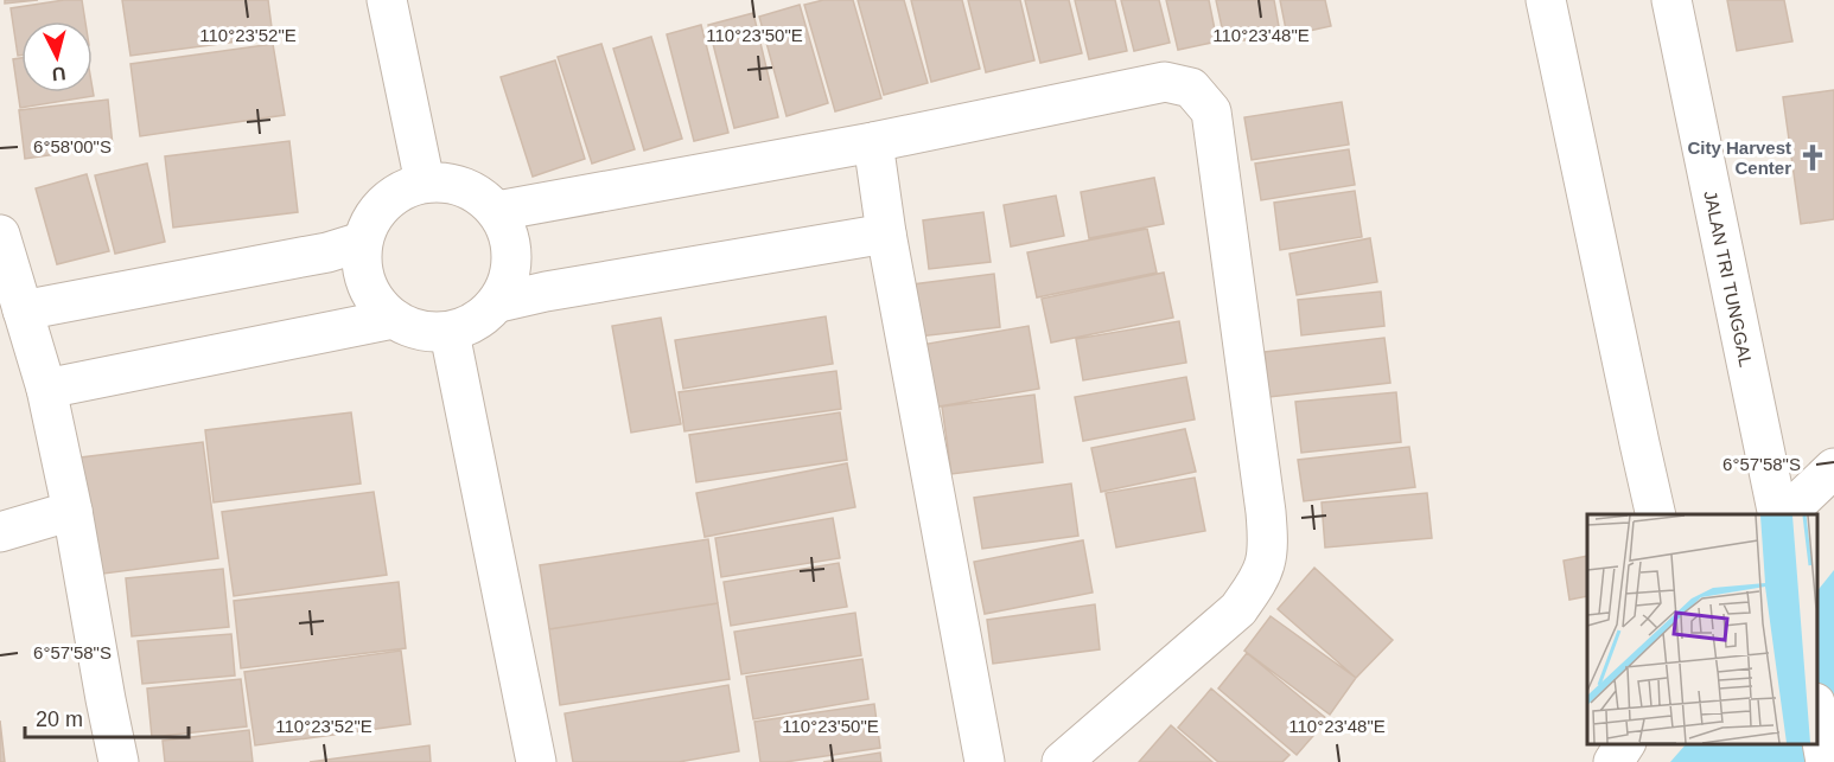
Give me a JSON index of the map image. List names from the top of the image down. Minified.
{"streets":{"street":["JALAN TRI TUNGGAL"]},"places":{"church":["City Harvest Center"]},"scale_bar":"20 m","north":"bottom","coordinates":["110°23'52\"E","110°23'50\"E","110°23'48\"E","6°58'00\"S","6°57'58\"S"]}
